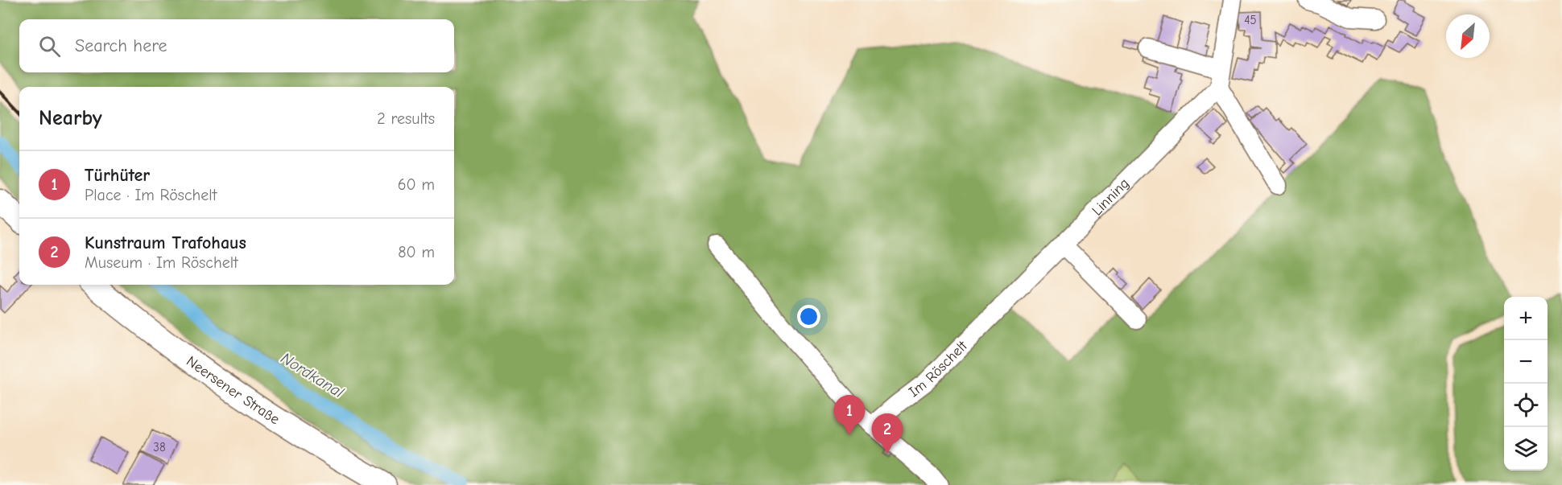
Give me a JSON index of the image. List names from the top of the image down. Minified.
{"streets":{"main road":["Neersener Straße"],"street":["Linning","Im Röschelt"]},"crossings":[["Linning","Im Röschelt"]],"water":["Nordkanal"],"house_numbers":["45","38"],"north":"bottom left","page":{"search":"Search here","heading":["Nearby","2 results"],"list":[{"mark":"1","name":"Türhüter","note":"Place · Im Röschelt","value":"60 m"},{"mark":"2","name":"Kunstraum Trafohaus","note":"Museum · Im Röschelt","value":"80 m"}],"map_buttons":["+","−"],"pins":["1","2"]}}
